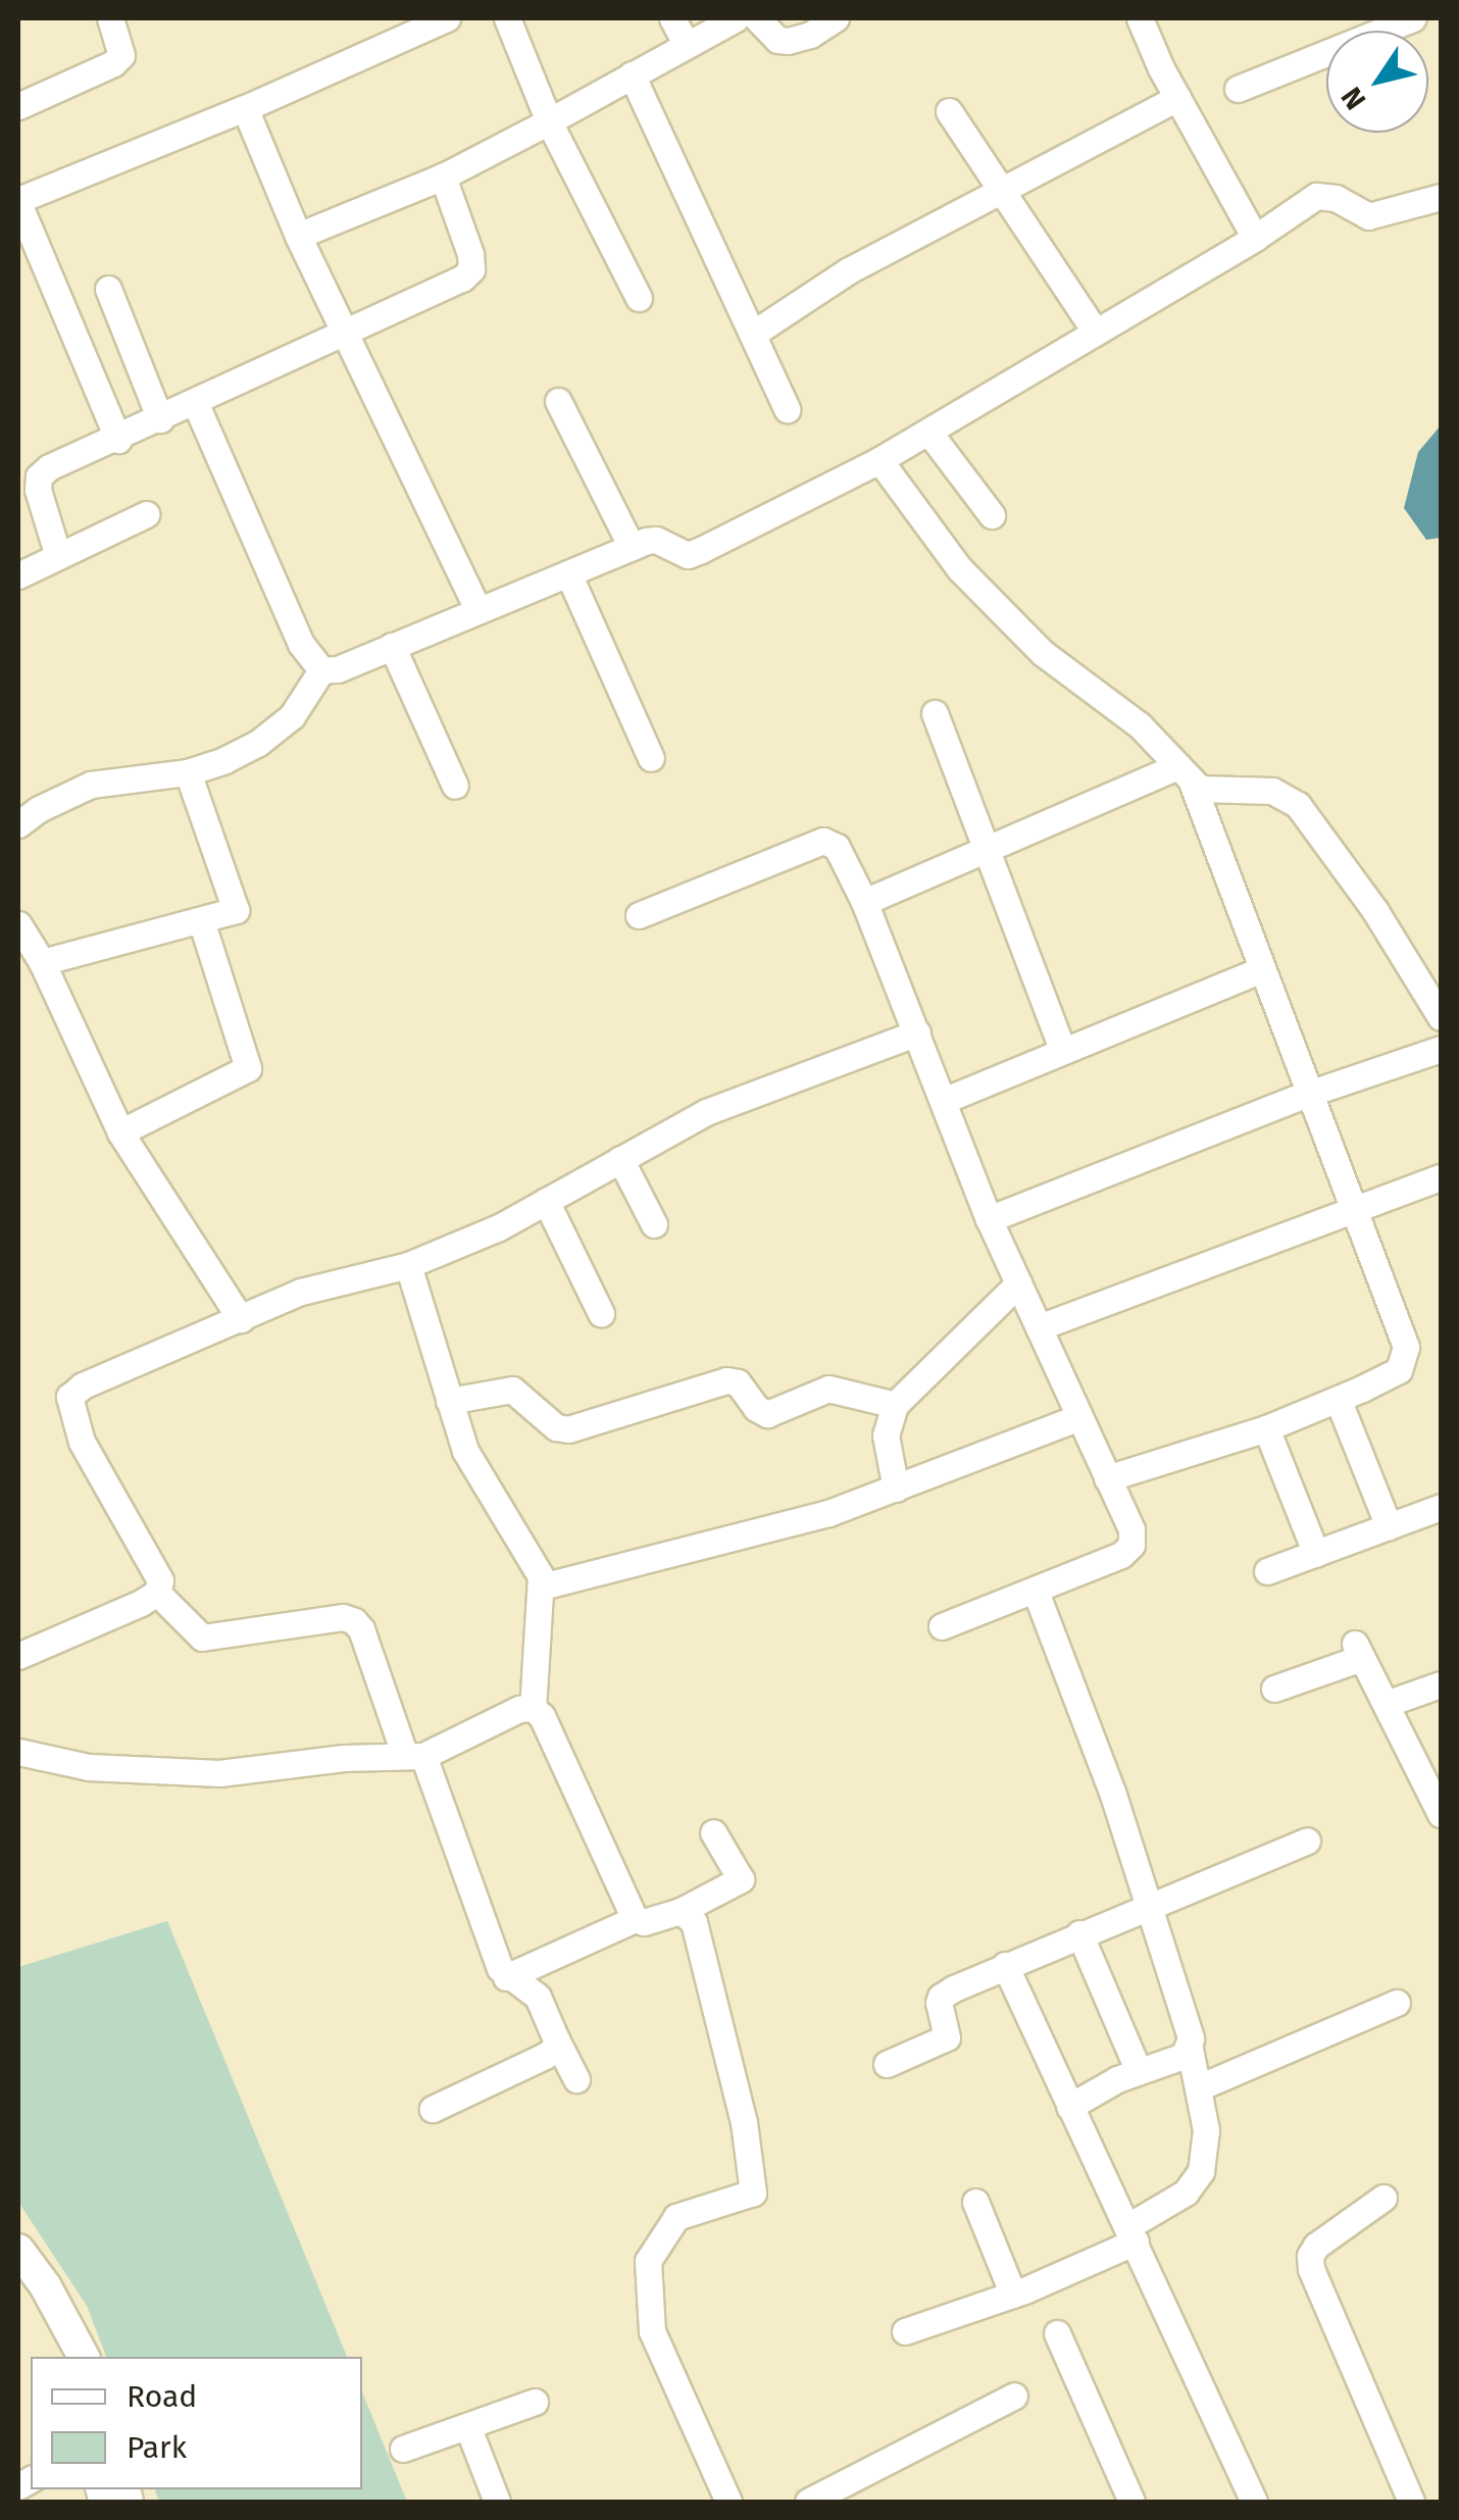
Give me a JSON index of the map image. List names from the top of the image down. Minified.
{"legend":["Road","Park"],"north":"bottom left"}
